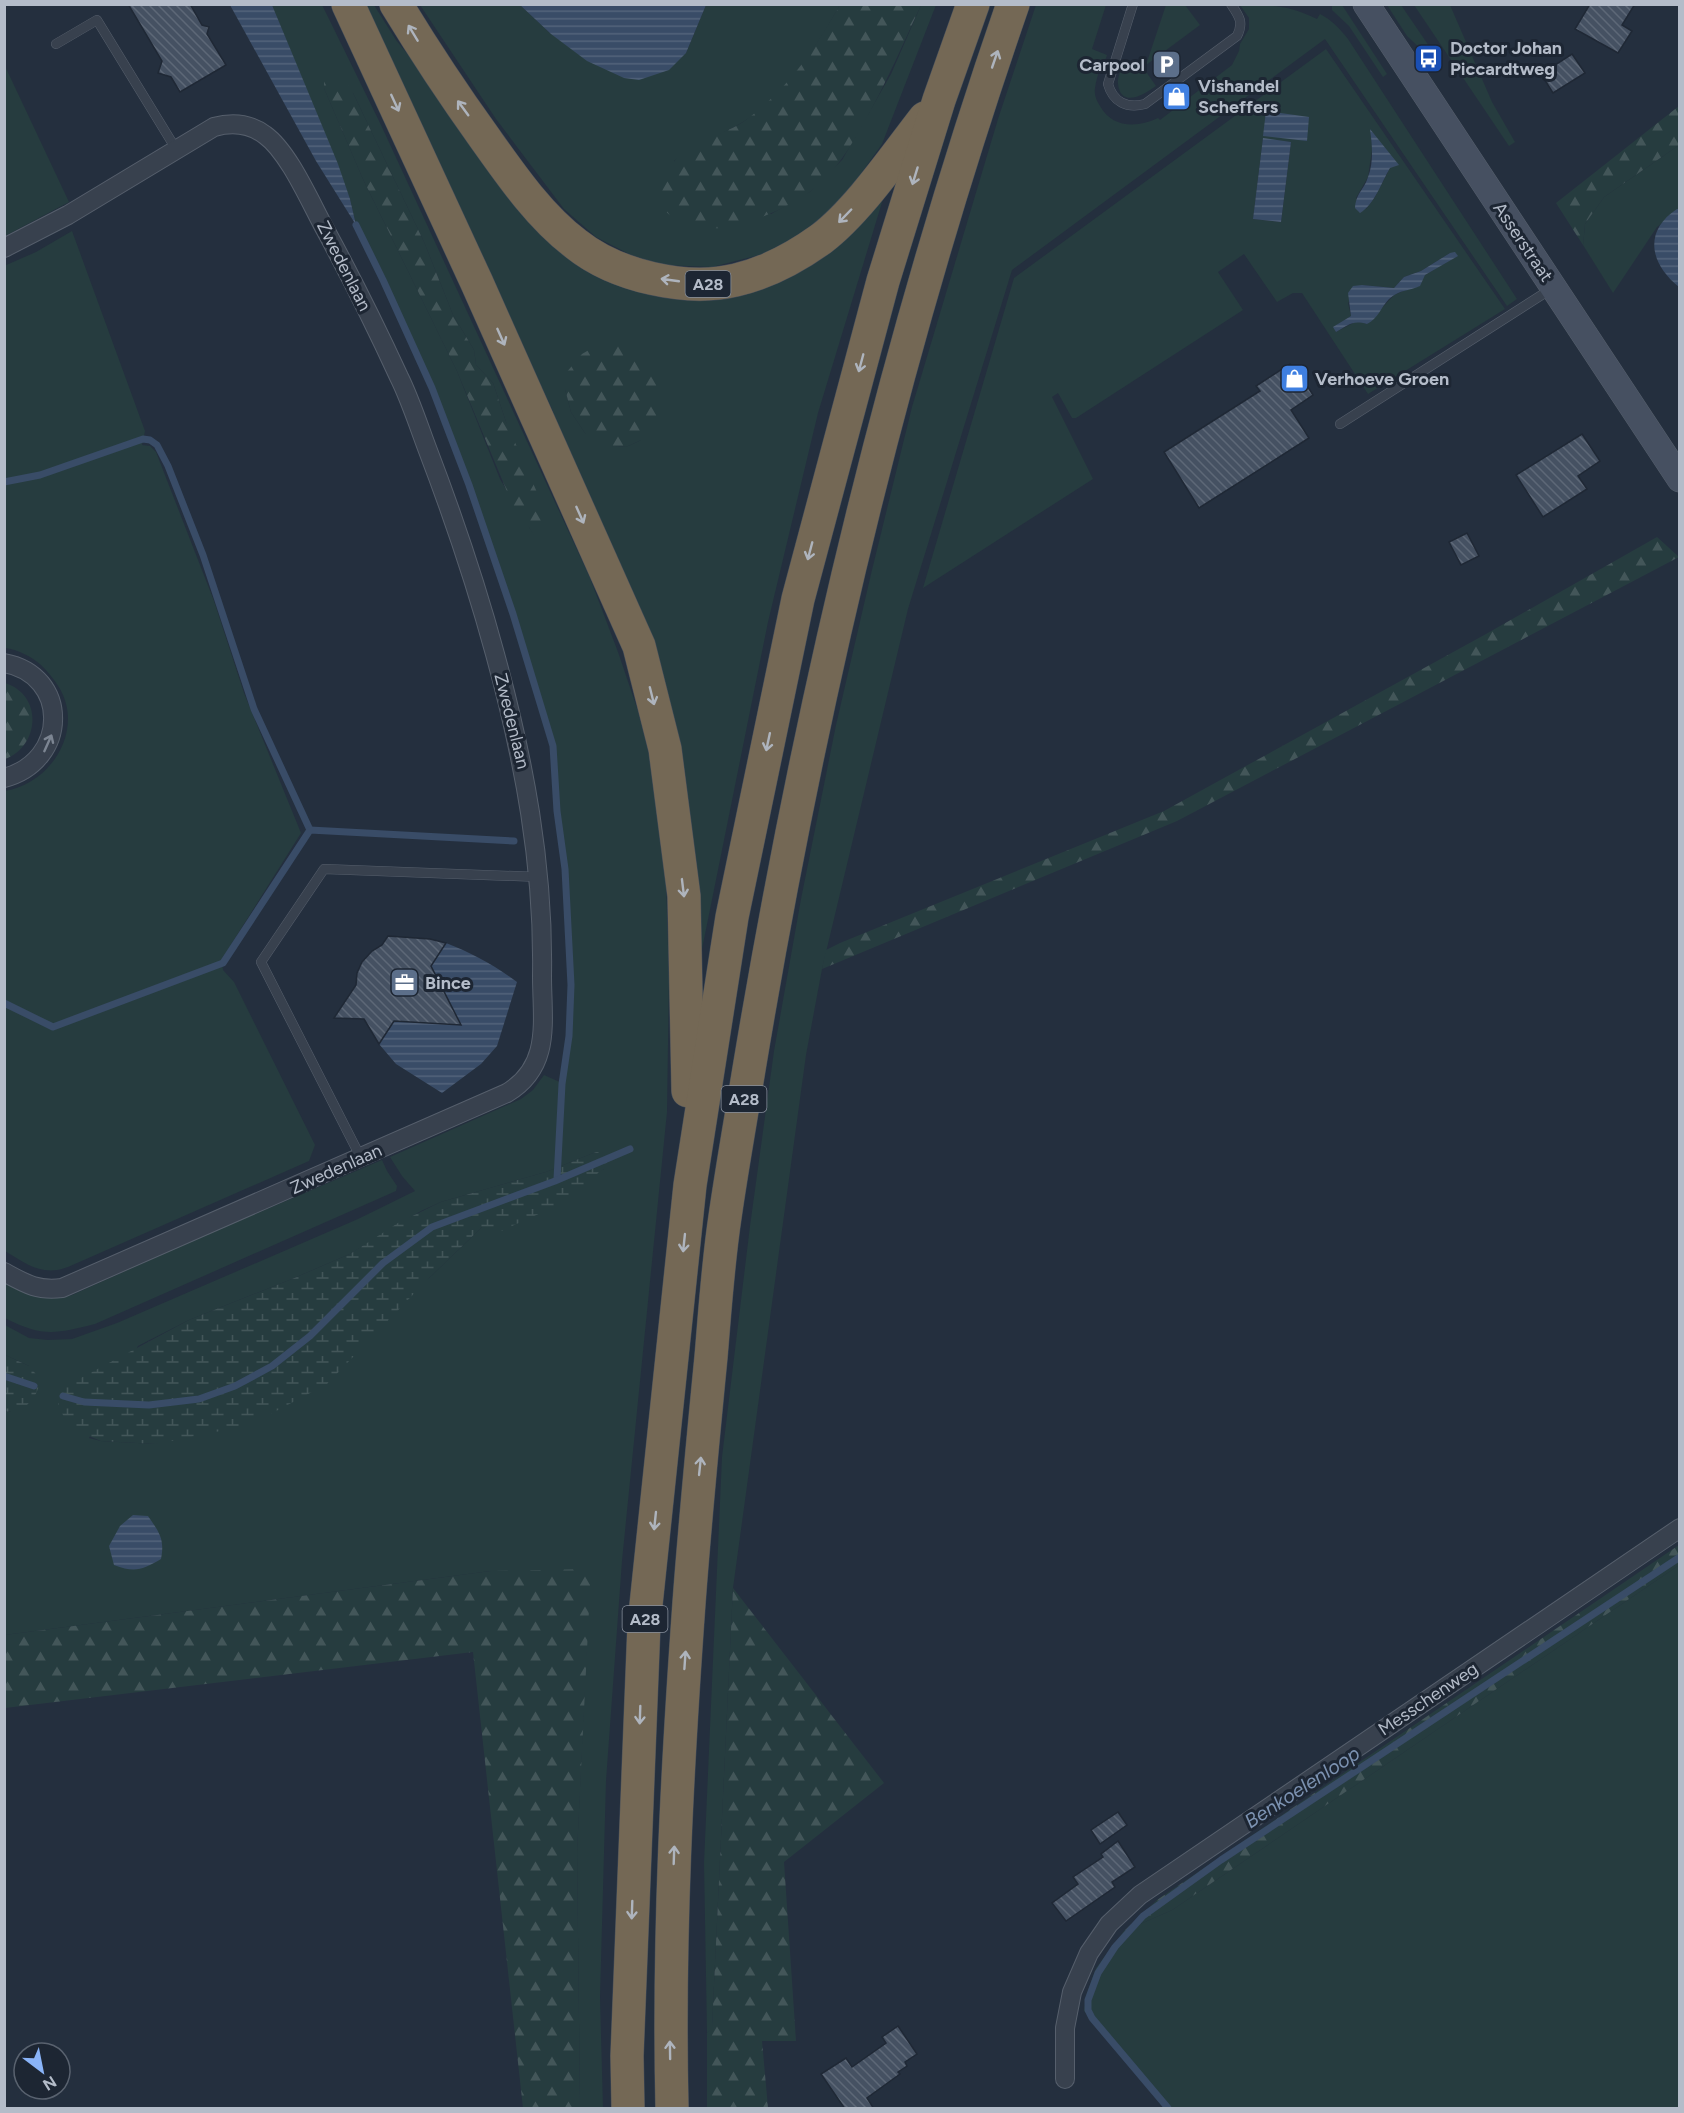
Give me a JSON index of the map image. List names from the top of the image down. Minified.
{"streets":{"highway":["A28"],"main road":["Asserstraat"],"street":["Zwedenlaan","Messchenweg"]},"water":["Benkoelenloop"],"places":{"bus stop":["Doctor Johan Piccardtweg"],"parking":["Carpool"],"shop":["Vishandel Scheffers","Verhoeve Groen"],"office":["Bince"]},"north":"bottom right"}
